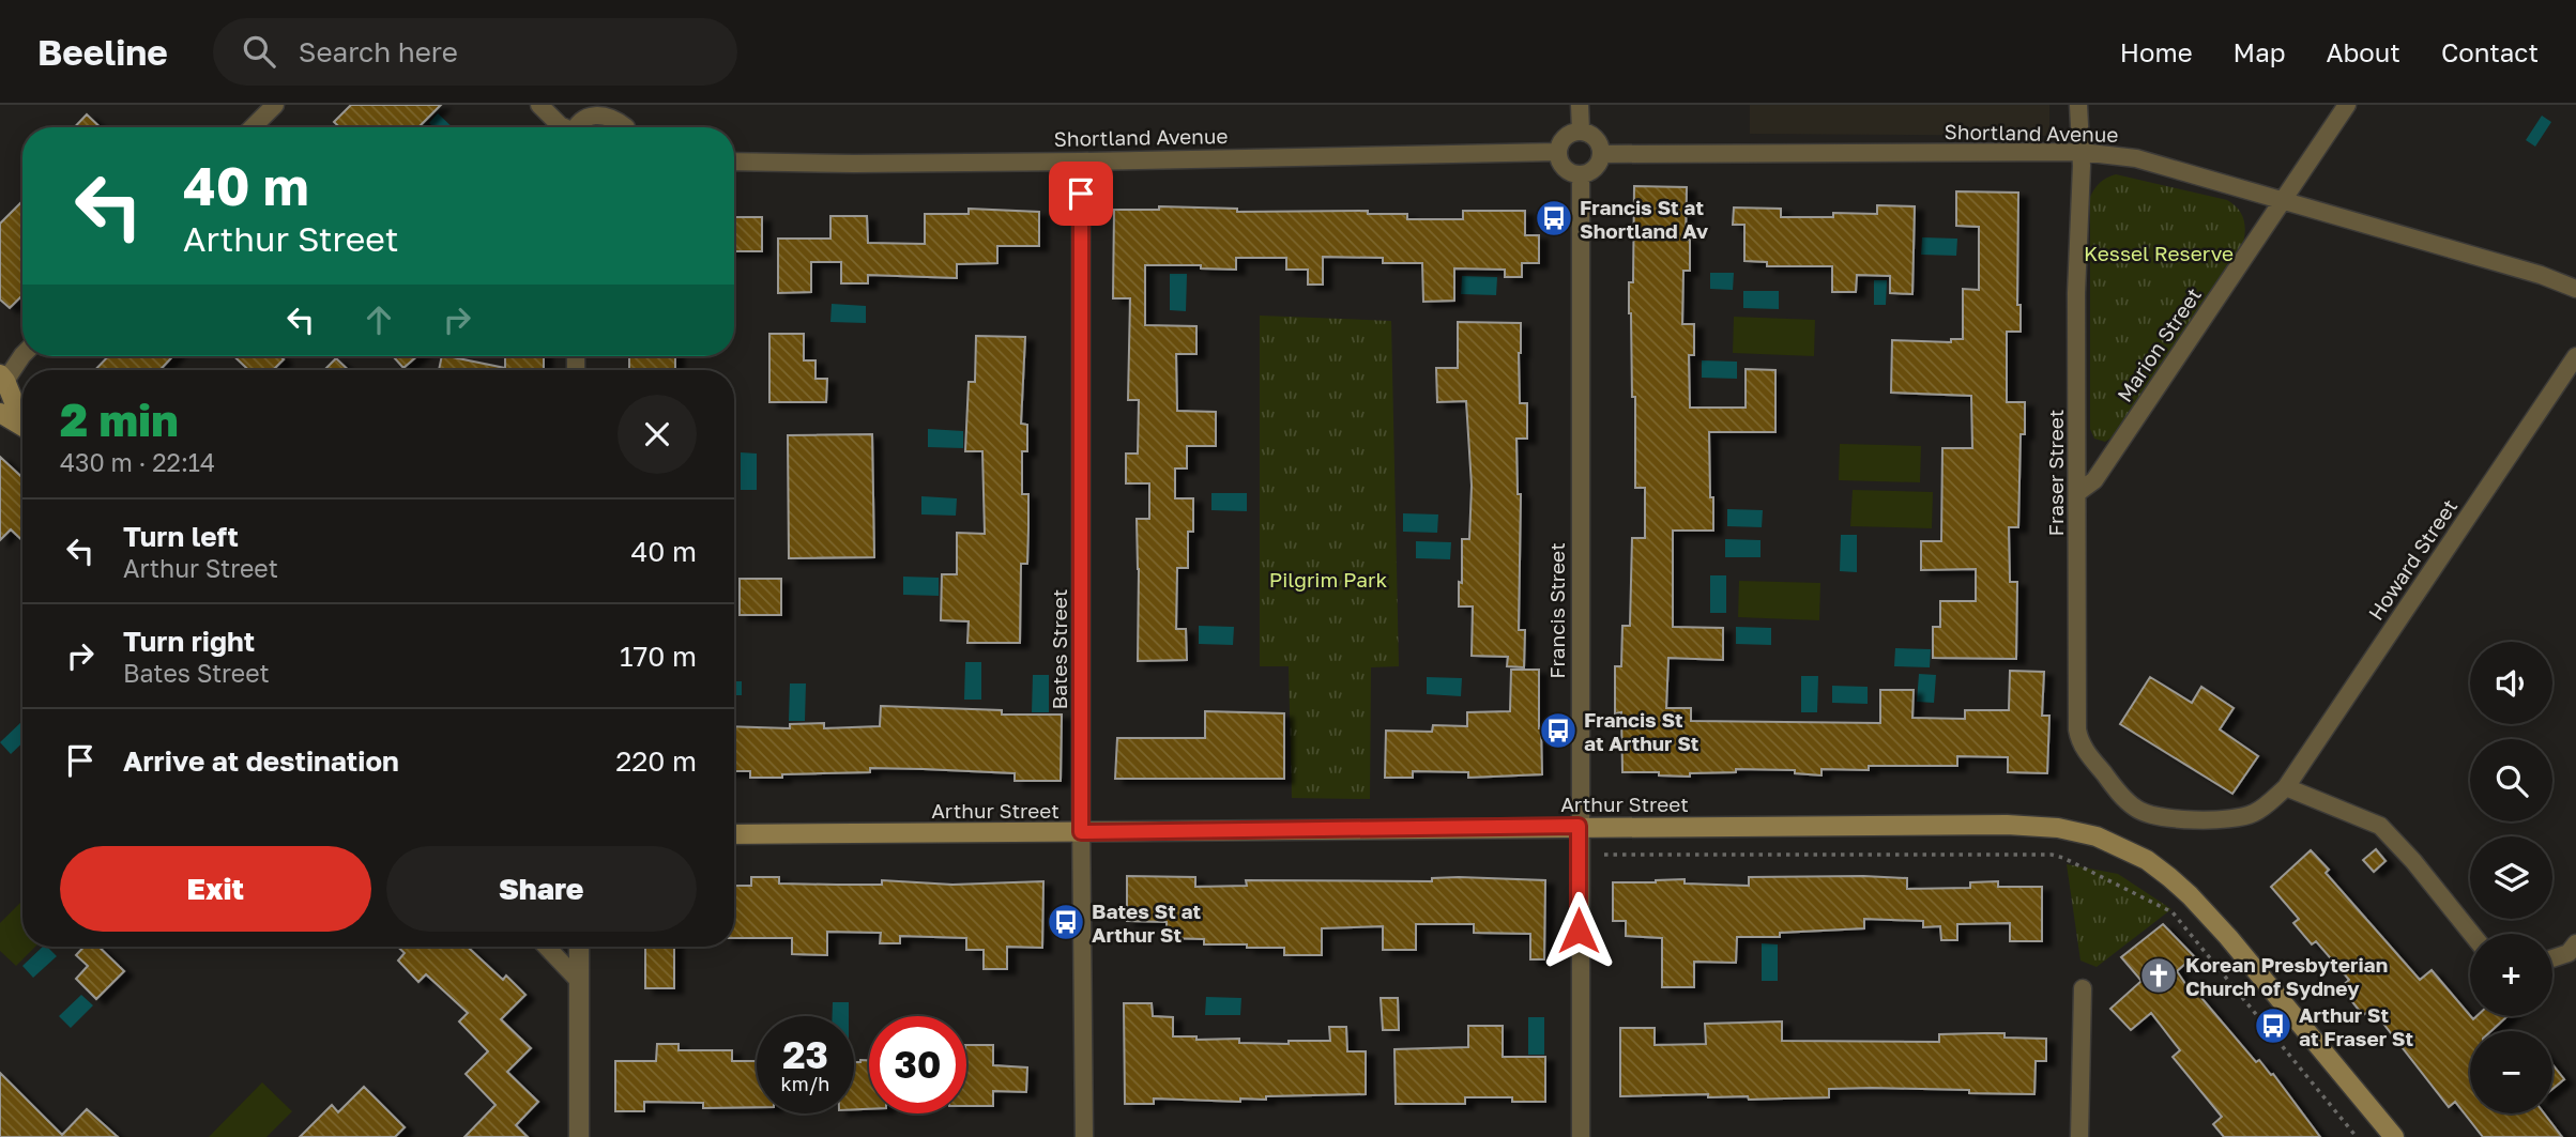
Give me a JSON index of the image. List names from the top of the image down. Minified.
{"streets":{"main road":["Arthur Street"],"street":["Shortland Avenue","Marion Street","Fraser Street","Howard Street","Francis Street","Bates Street"]},"crossings":[["Shortland Avenue","Marion Street"],["Shortland Avenue","Fraser Street"],["Shortland Avenue","Francis Street"],["Shortland Avenue","Bates Street"],["Marion Street","Fraser Street"],["Fraser Street","Howard Street"],["Francis Street","Arthur Street"],["Bates Street","Arthur Street"]],"parks":["Kessel Reserve","Pilgrim Park"],"places":{"bus stop":["Francis St at Shortland Av","Francis St at Arthur St","Bates St at Arthur St","Arthur St at Fraser St"],"church":["Korean Presbyterian Church of Sydney"]},"page":{"header":"Beeline","search":"Search here","nav":["Home","Map","About","Contact"],"turn":["40 m","Arthur Street"],"heading":["2 min","430 m · 22:14"],"list":[{"name":"Turn left","note":"Arthur Street","value":"40 m"},{"name":"Turn right","note":"Bates Street","value":"170 m"},{"name":"Arrive at destination","value":"220 m"}],"map_buttons":["+","−"],"buttons":["Exit","Share"],"speed":"23 km/h","limit":"30"}}
